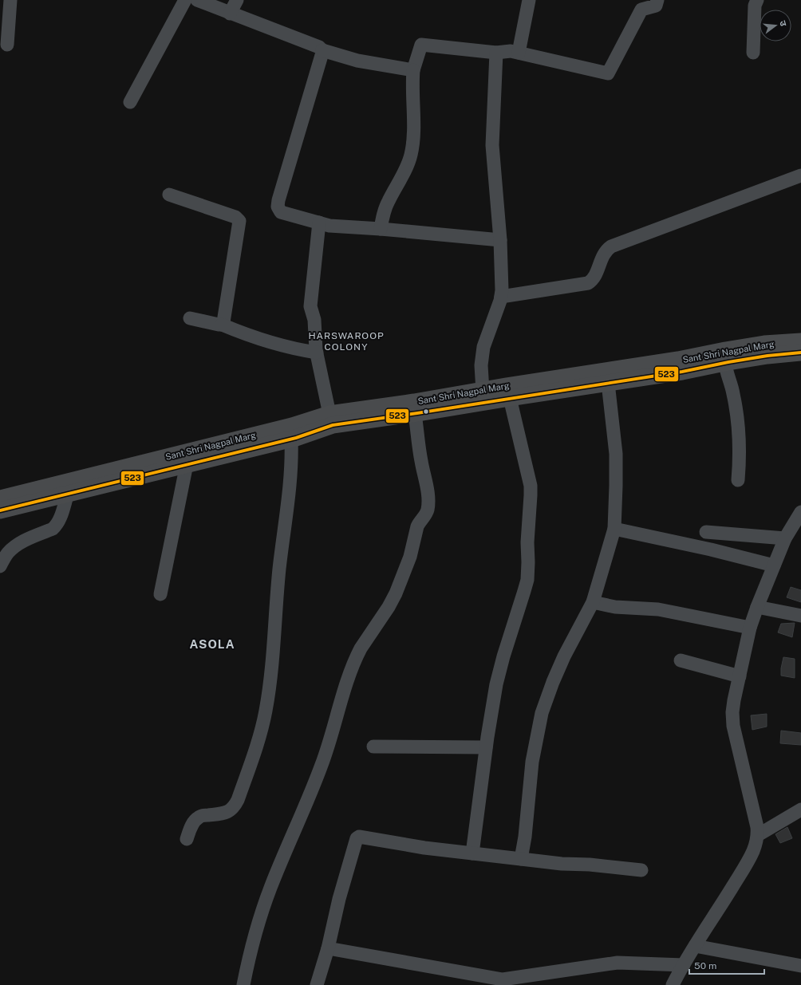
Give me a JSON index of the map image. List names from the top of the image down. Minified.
{"streets":{"main road":["Sant Shri Nagpal Marg"]},"districts":["HARSWAROOP COLONY","ASOLA"],"lines":["transit line 523"],"scale_bar":"50 m","north":"right"}
